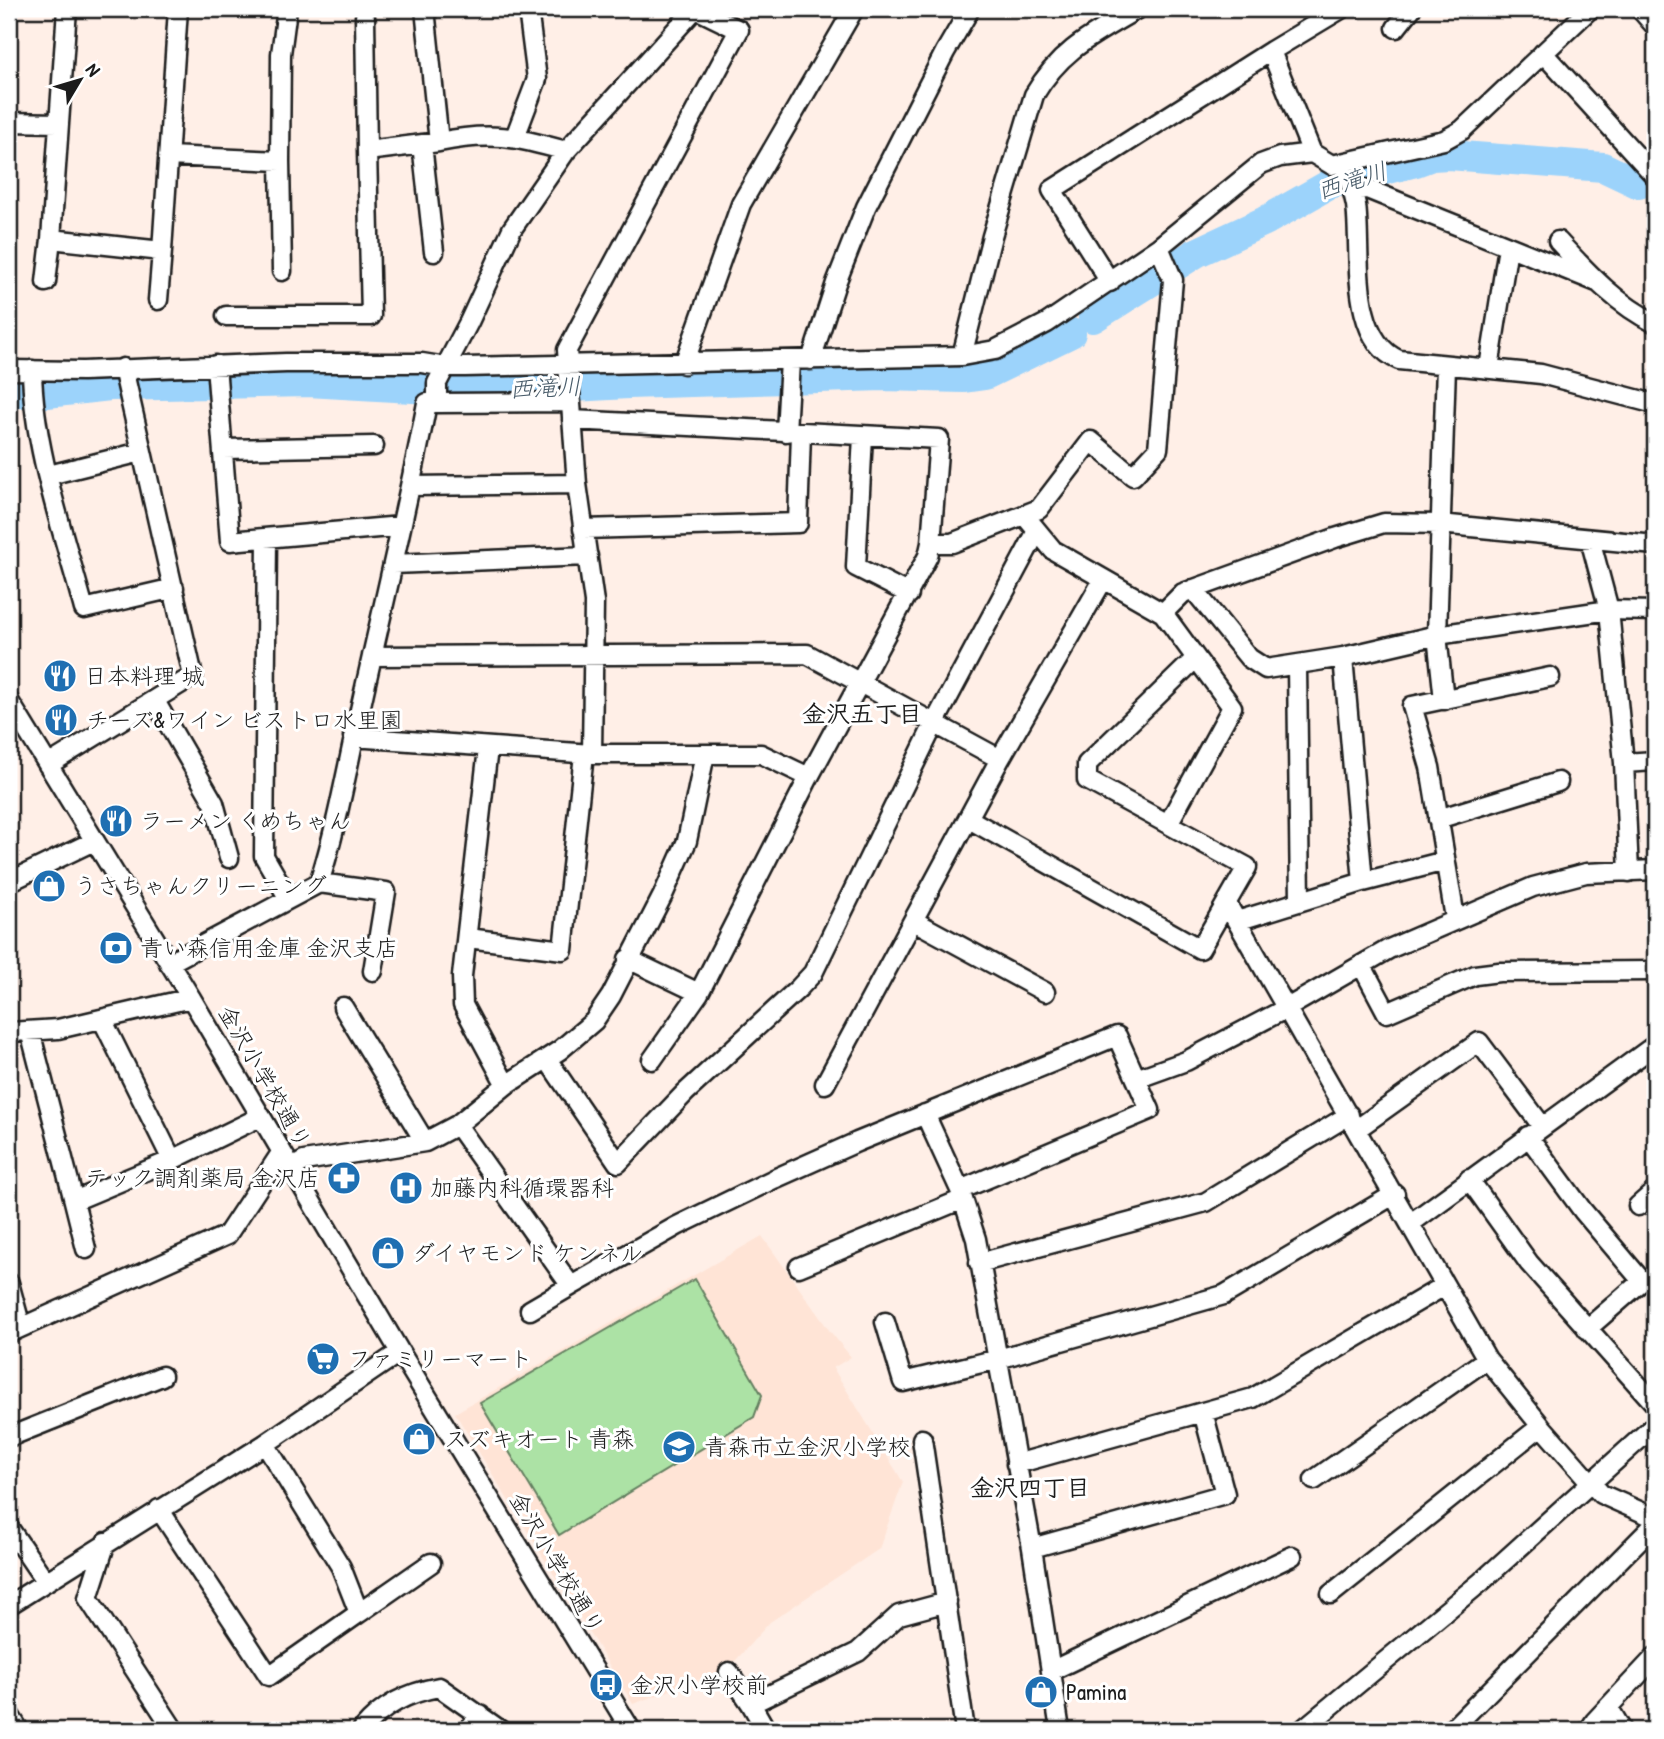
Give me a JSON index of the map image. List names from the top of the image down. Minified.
{"streets":{"street":["金沢小学校通り"]},"districts":["金沢五丁目","金沢四丁目"],"water":["西滝川"],"places":{"restaurant":["日本料理 城","チーズ&ワイン ビストロ水里園","ラーメン くめちゃん"],"shop":["うさちゃんクリーニング","ダイヤモンド ケンネル","スズキオート 青森","Pamina"],"bank":["青い森信用金庫 金沢支店"],"pharmacy":["テック調剤薬局 金沢店"],"hospital":["加藤内科循環器科"],"supermarket":["ファミリーマート"],"school or university":["青森市立金沢小学校"],"bus stop":["金沢小学校前"]},"north":"top right"}
